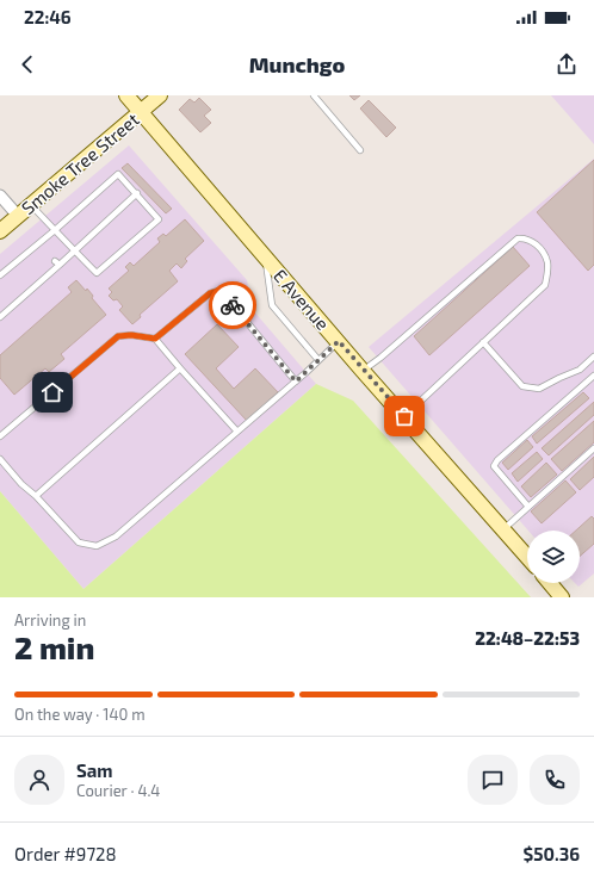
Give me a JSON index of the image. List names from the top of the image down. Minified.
{"streets":{"street":["Smoke Tree Street","E Avenue"]},"crossings":[["Smoke Tree Street","E Avenue"]],"page":{"status":"22:46","header":"Munchgo","heading":["2 min","Arriving in","22:48–22:53"],"panel":["Sam","Courier · 4.4","Order #9728","$50.36"],"bar":"On the way · 140 m"}}
